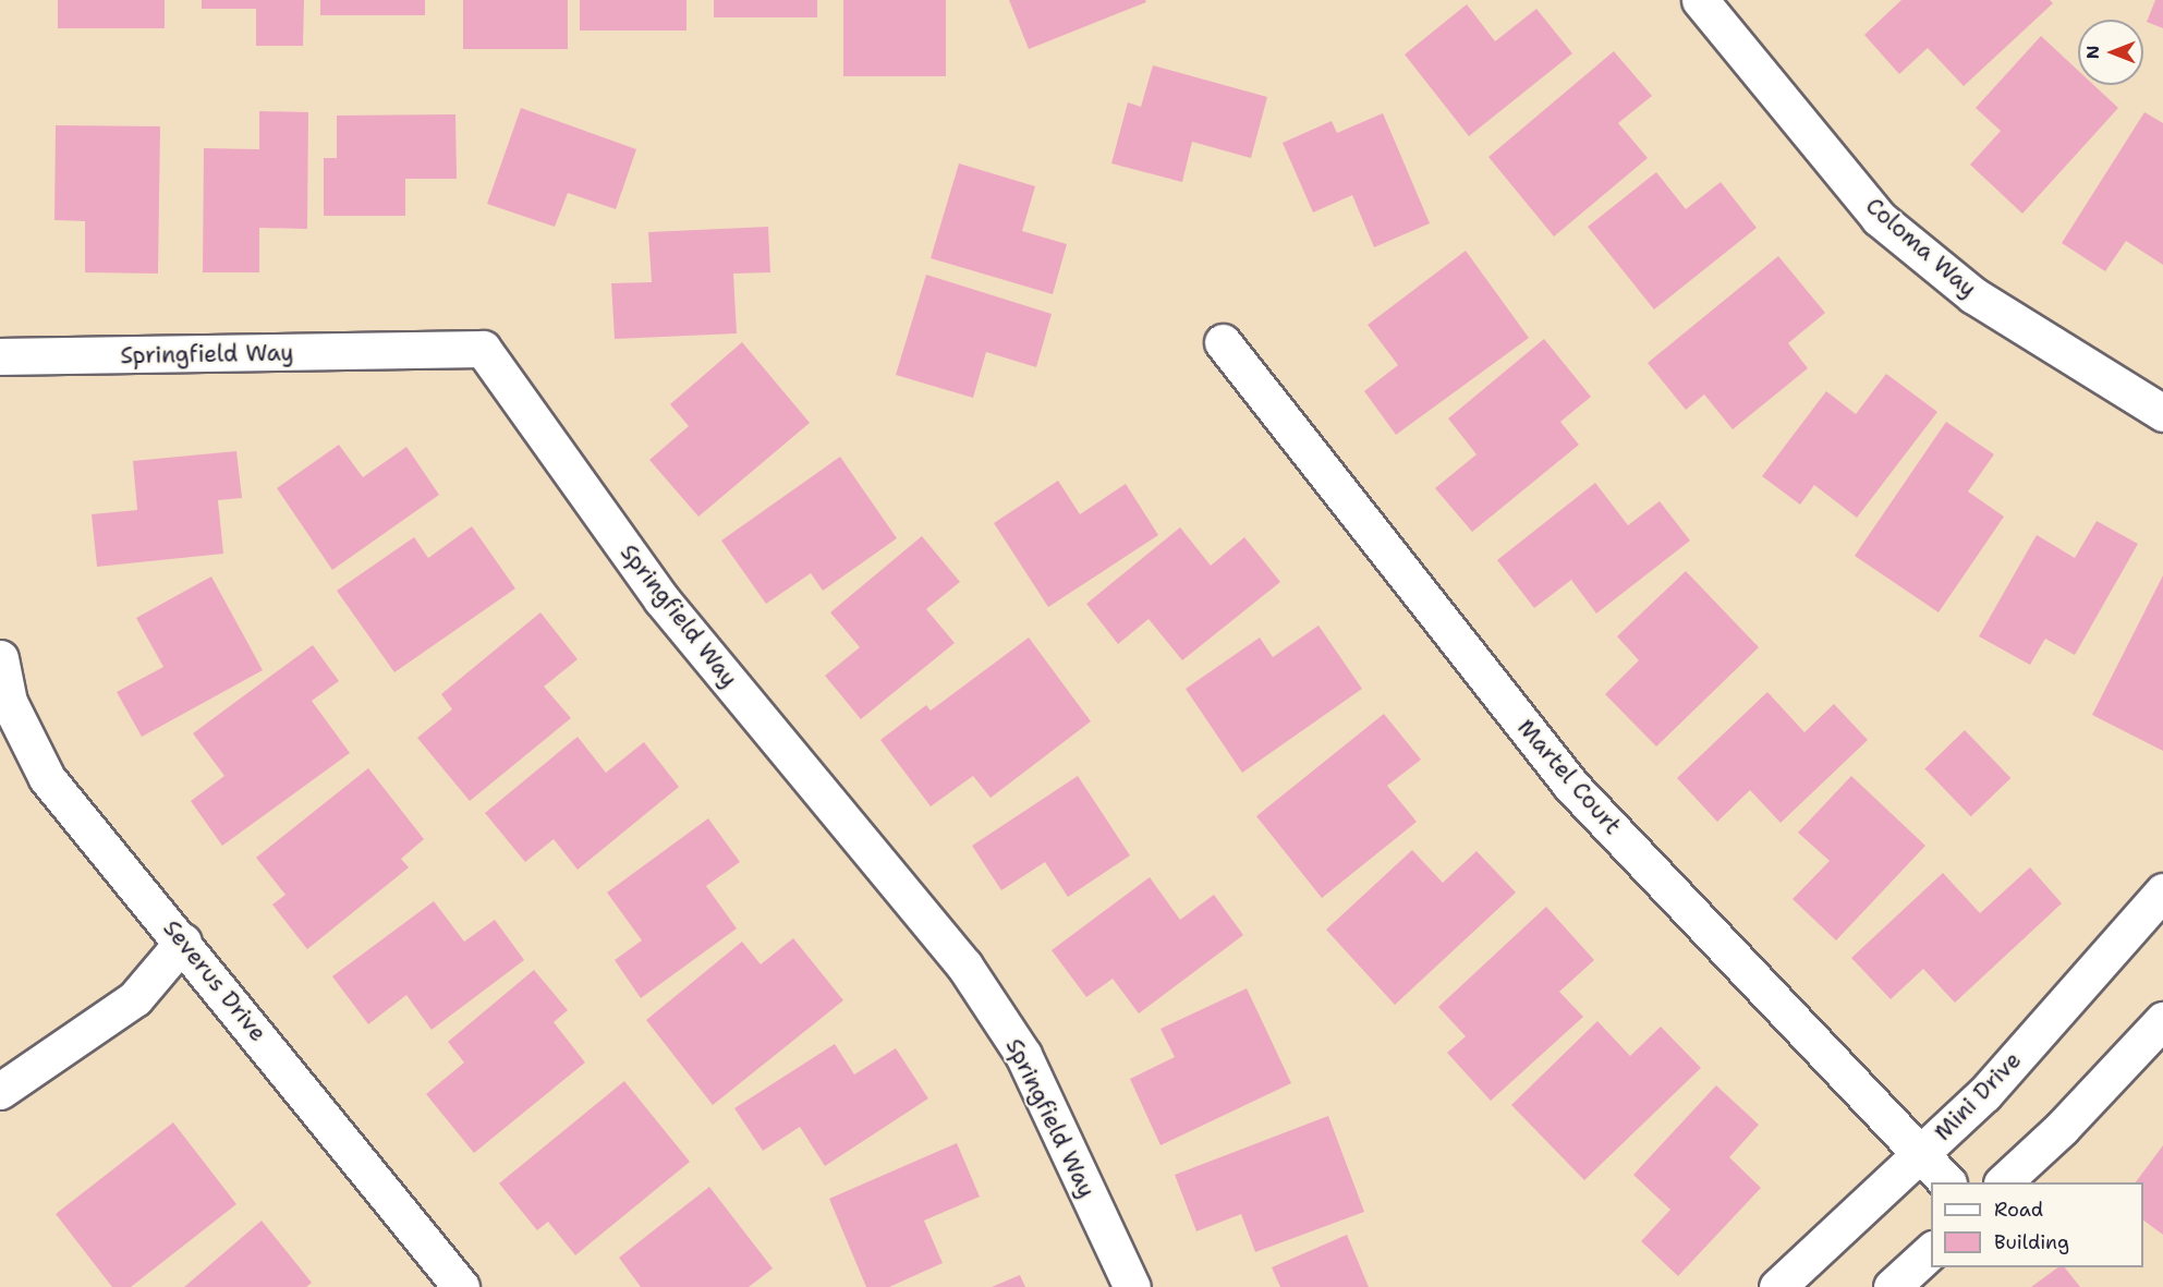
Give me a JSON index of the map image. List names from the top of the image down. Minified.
{"streets":{"street":["Coloma Way","Springfield Way","Martel Court","Severus Drive","Mini Drive"]},"crossings":[["Martel Court","Mini Drive"]],"legend":["Road","Building"],"north":"left"}
